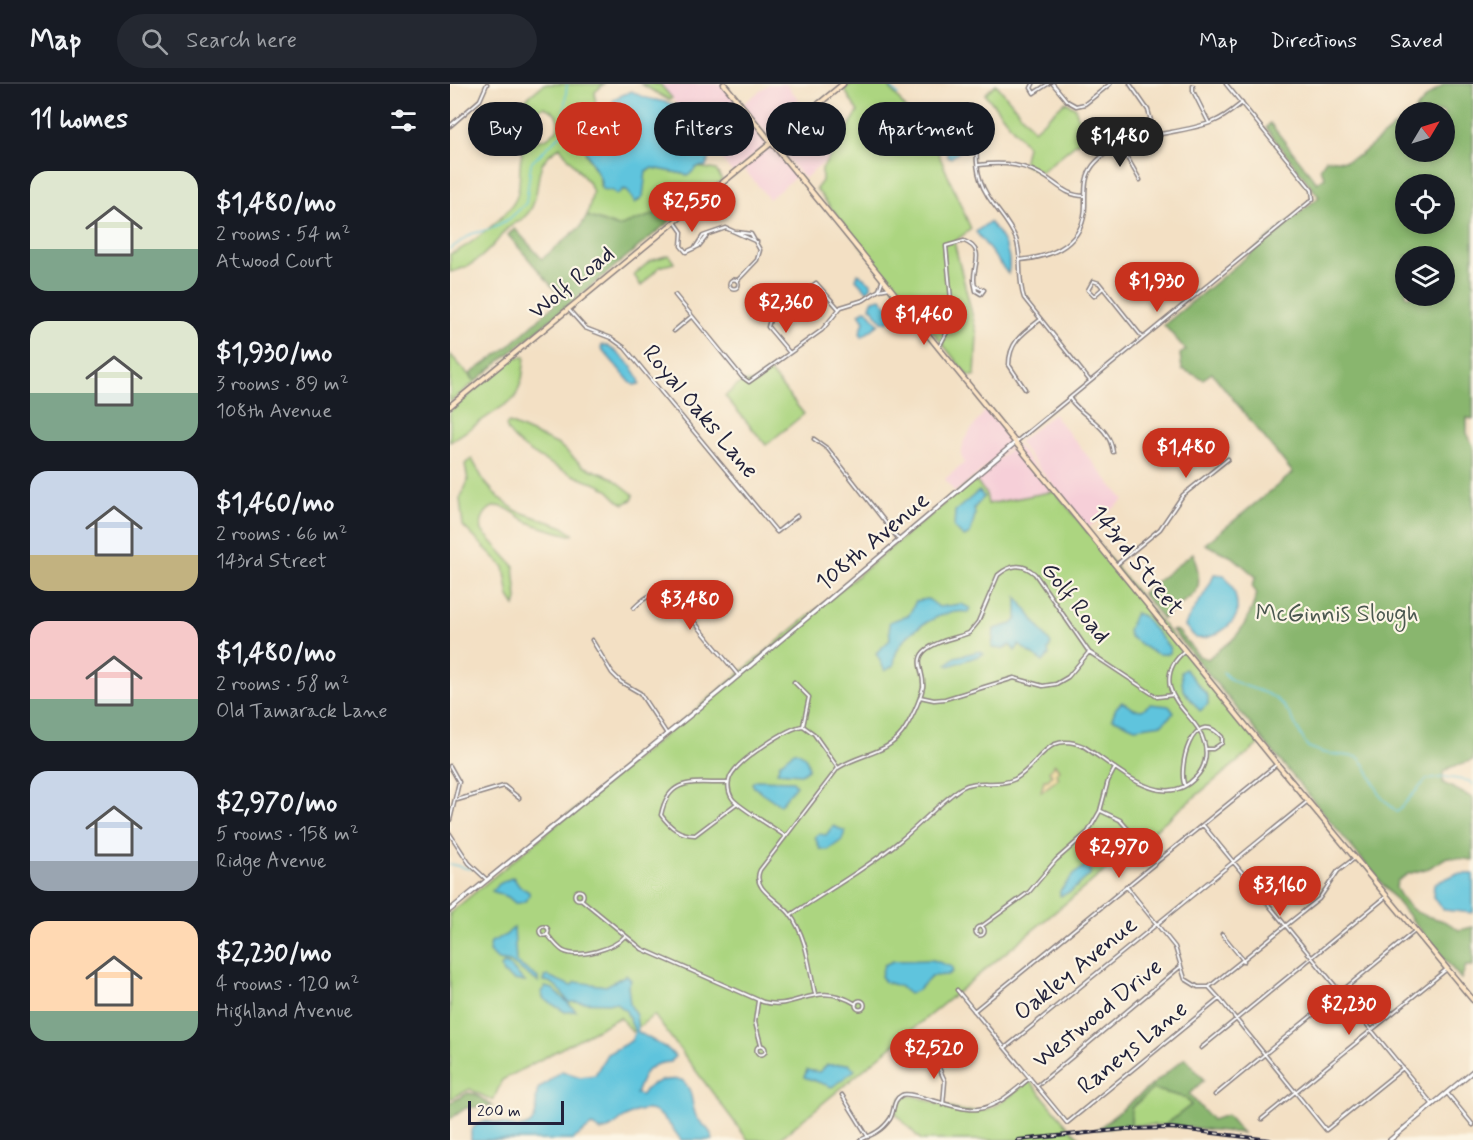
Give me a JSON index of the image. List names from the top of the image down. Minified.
{"streets":{"main road":["Wolf Road","143rd Street"],"street":["Royal Oaks Lane","108th Avenue","Golf Road","Oakley Avenue","Westwood Drive","Raneys Lane"]},"crossings":[["Wolf Road","Royal Oaks Lane"],["108th Avenue","143rd Street"],["143rd Street","Oakley Avenue"],["143rd Street","Raneys Lane"],["Westwood Drive","Raneys Lane"]],"parks":["McGinnis Slough"],"scale_bar":"200 m","north":"top right","page":{"header":"Map","search":"Search here","nav":["Map","Directions","Saved"],"heading":"11 homes","chip":["Buy","Rent","Filters","New","Apartment"],"price":["$1,480","$2,550","$1,930","$2,360","$1,460","$1,480","$3,480","$2,970","$3,160","$2,230","$2,520"],"list":[{"name":"$1,480/mo","note":"2 rooms · 54 m² · Atwood Court"},{"name":"$1,930/mo","note":"3 rooms · 89 m² · 108th Avenue"},{"name":"$1,460/mo","note":"2 rooms · 66 m² · 143rd Street"},{"name":"$1,480/mo","note":"2 rooms · 58 m² · Old Tamarack Lane"},{"name":"$2,970/mo","note":"5 rooms · 158 m² · Ridge Avenue"},{"name":"$2,230/mo","note":"4 rooms · 120 m² · Highland Avenue"}],"scale":"200 m"}}
